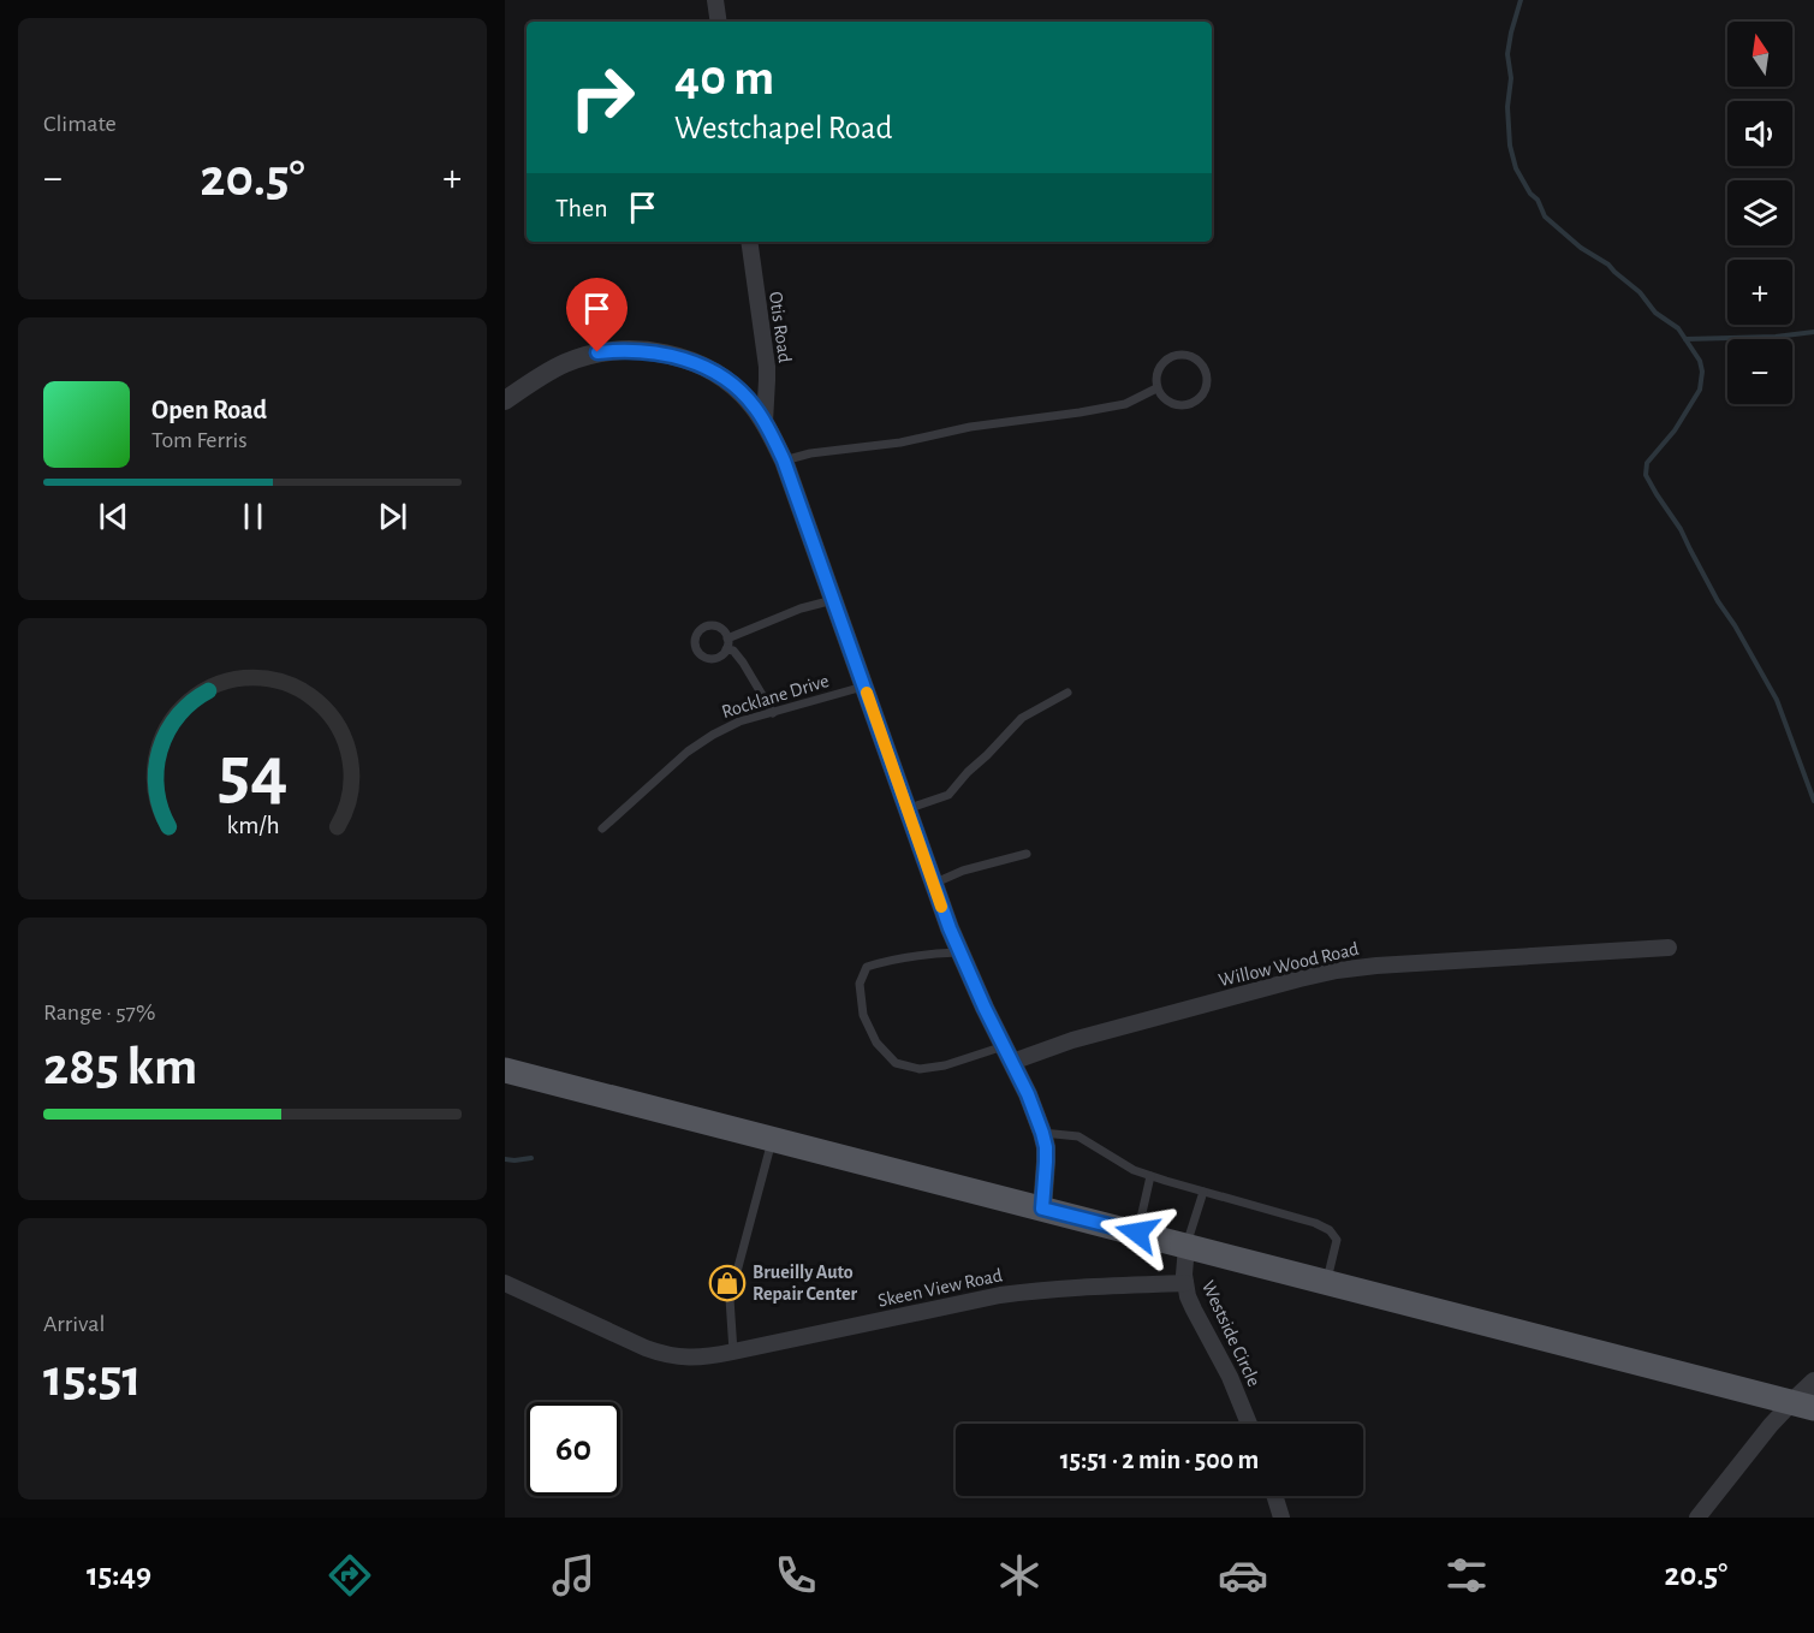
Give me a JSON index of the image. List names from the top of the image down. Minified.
{"streets":{"street":["Otis Road","Willow Wood Road","Skeen View Road","Westside Circle"],"lane":["Rocklane Drive"]},"crossings":[["Skeen View Road","Westside Circle"]],"places":{"shop":["Brueilly Auto Repair Center"]},"north":"top","page":{"tile":["Climate",["Range · 57%","285 km"],["Arrival","15:51"]],"map_buttons":["+","−"],"turn":["40 m","Westchapel Road"],"heat":["−","20.5°","+"],"then":"Then","song":["Open Road","Tom Ferris"],"limit":"60","trip":"15:51 · 2 min · 500 m","tabs":["15:49","20.5°"],"gauge":["54","km/h"]}}
